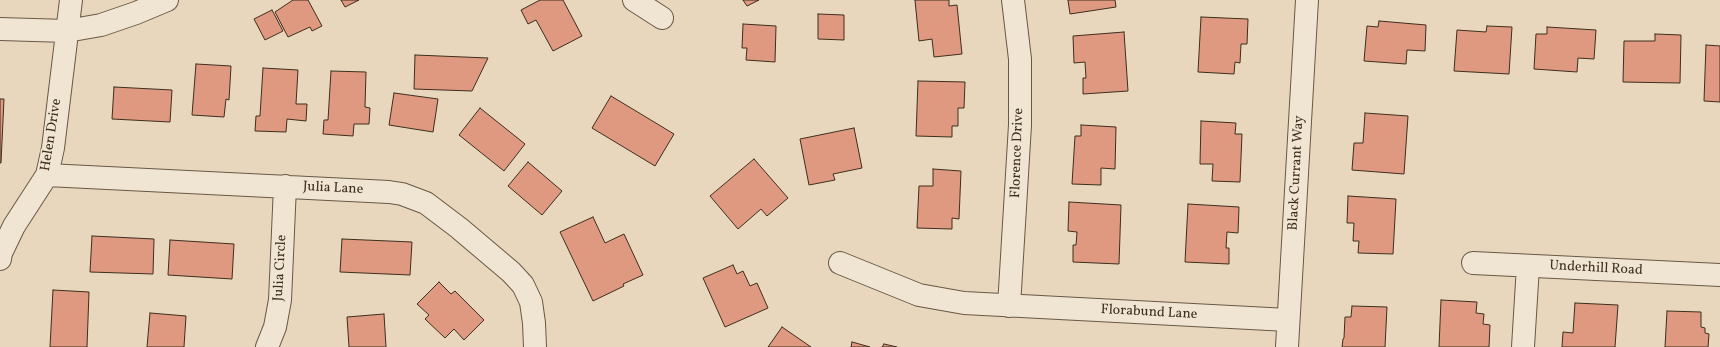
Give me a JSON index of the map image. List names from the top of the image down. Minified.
{"streets":{"street":["Helen Drive","Florence Drive","Black Currant Way","Julia Lane","Julia Circle","Underhill Road","Florabund Lane"]},"crossings":[["Helen Drive","Julia Lane"],["Florence Drive","Florabund Lane"],["Black Currant Way","Florabund Lane"],["Julia Lane","Julia Circle"]]}
